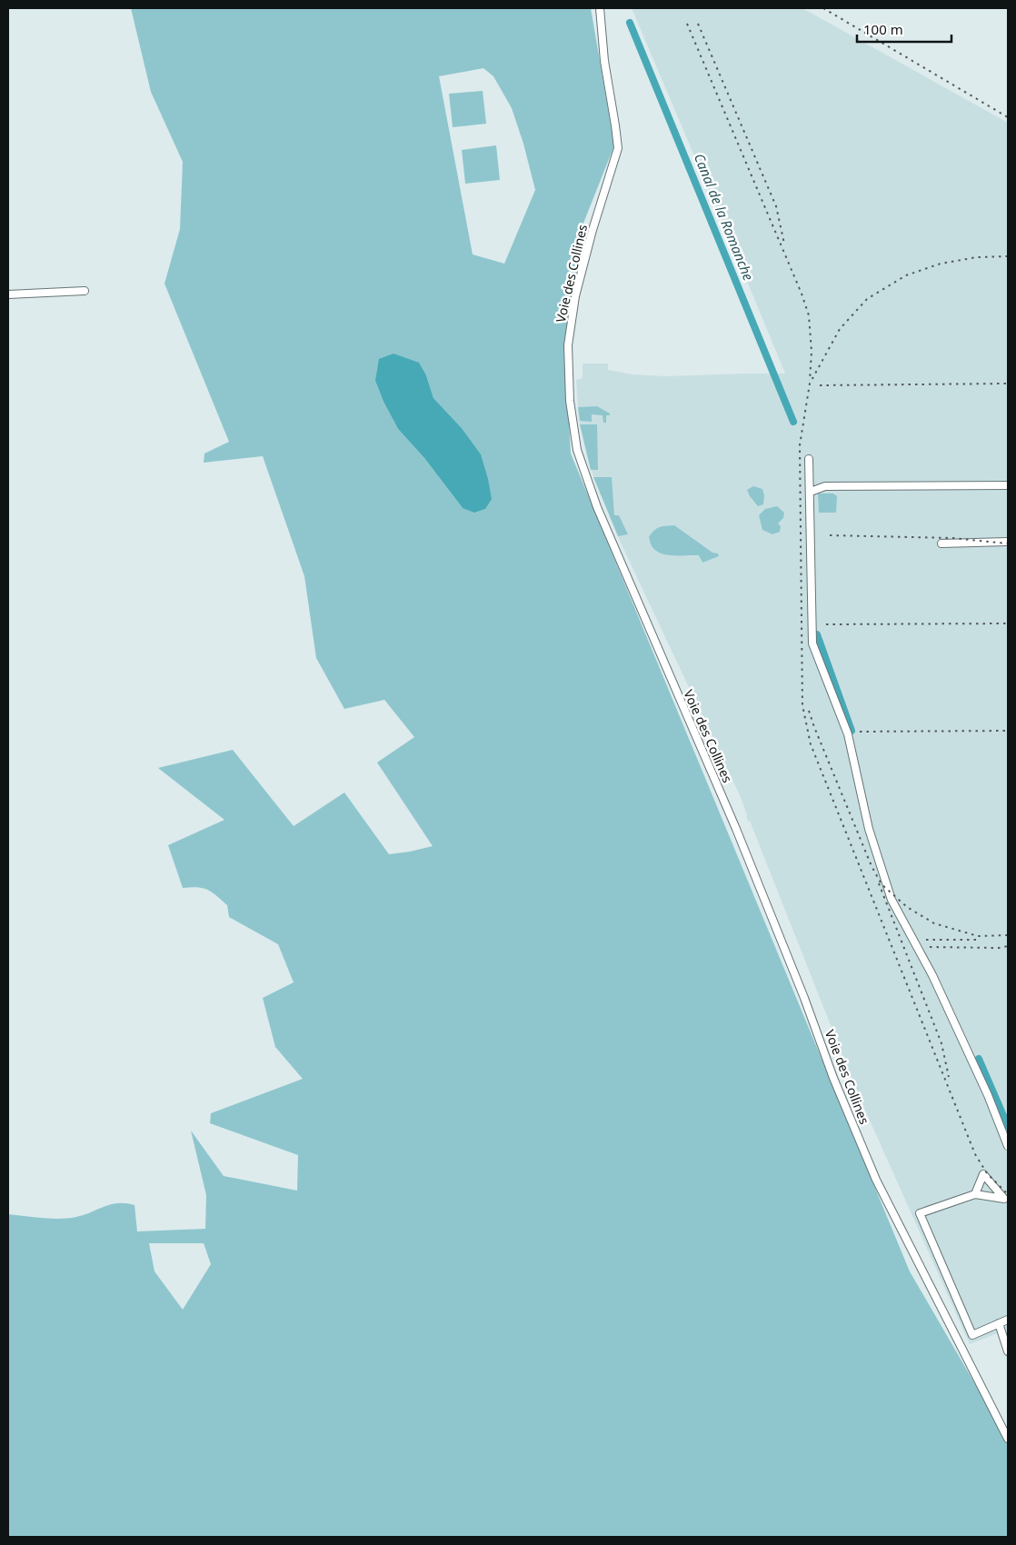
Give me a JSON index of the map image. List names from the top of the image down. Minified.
{"streets":{"street":["Voie des Collines"]},"water":["Canal de la Romanche"],"scale_bar":"100 m"}
